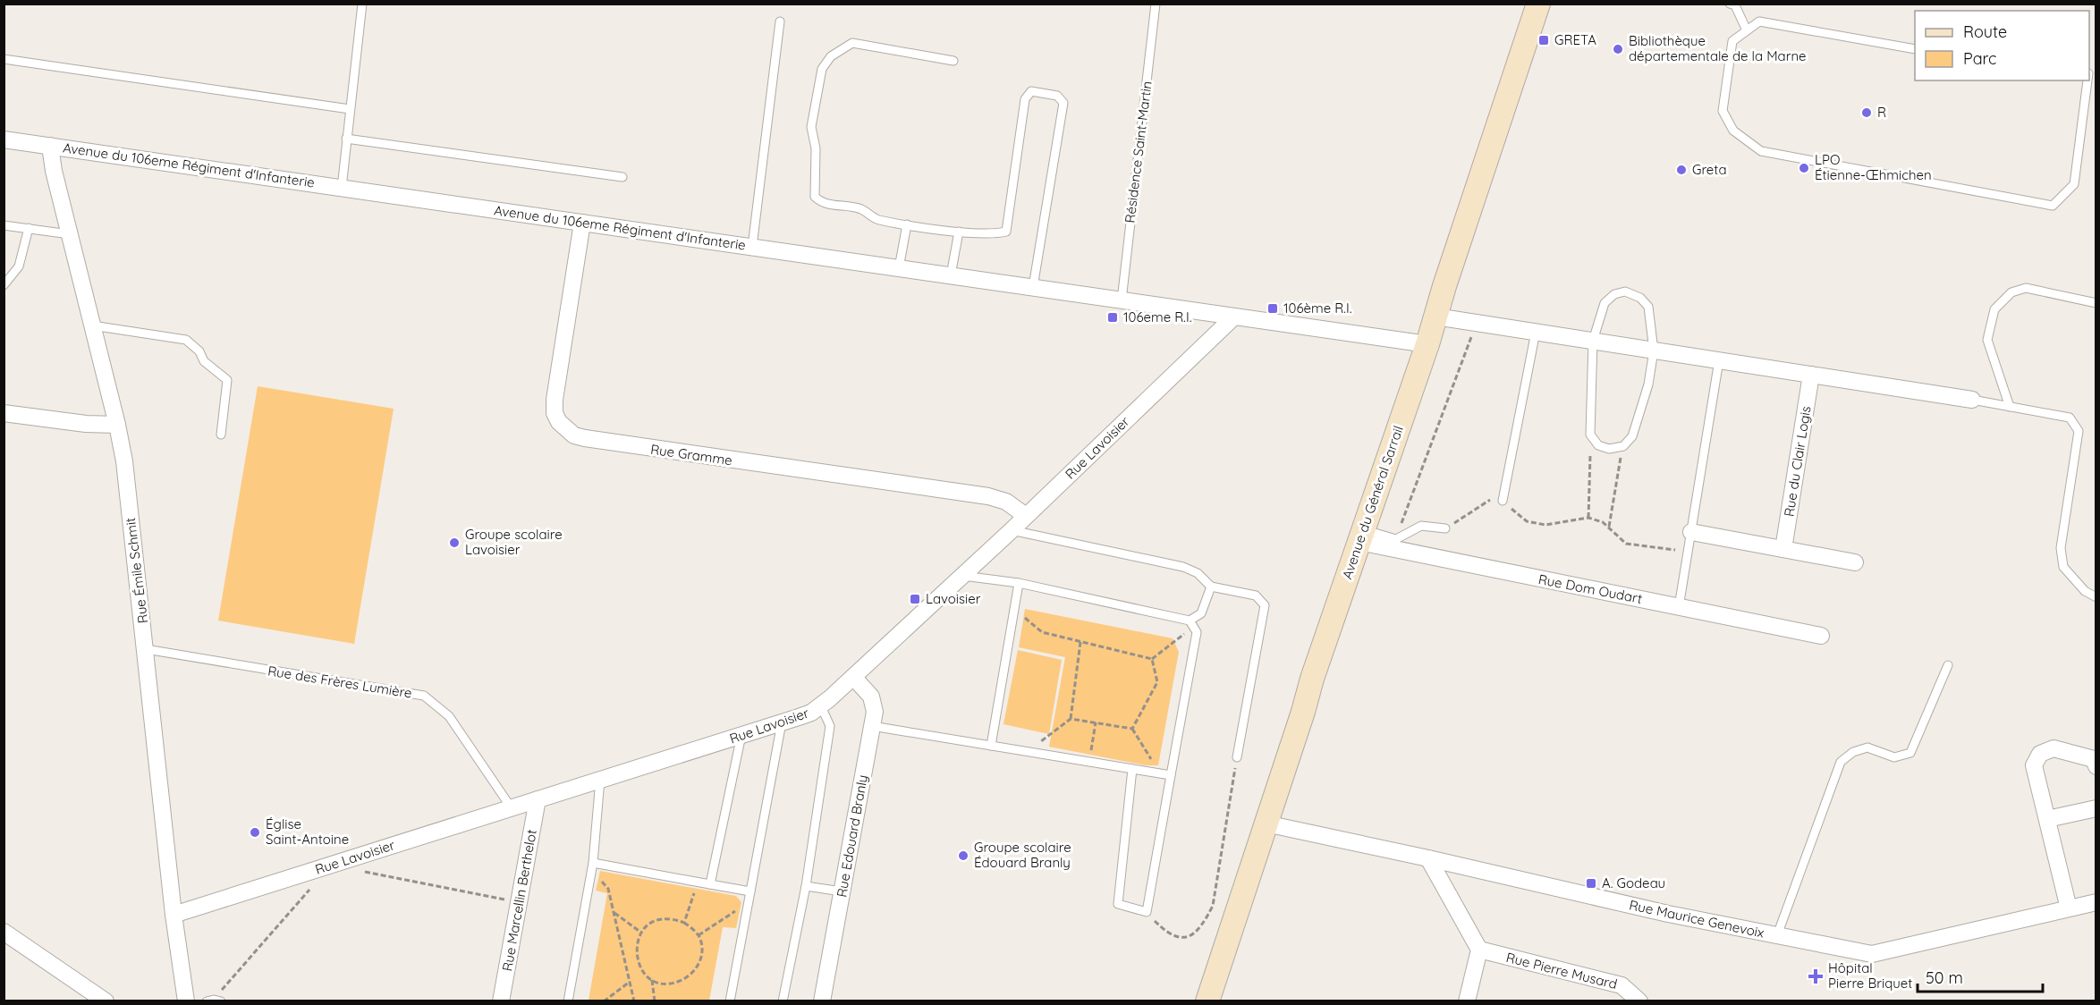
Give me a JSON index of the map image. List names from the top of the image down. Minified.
{"streets":{"main road":["Avenue du Général Sarrail"],"street":["Avenue du 106eme Régiment d'Infanterie","Rue Lavoisier","Rue Gramme","Rue du Clair Logis","Rue Émile Schmit","Rue Dom Oudart","Rue Edouard Branly","Rue Marcellin Berthelot","Rue Maurice Genevoix","Rue Pierre Musard"],"lane":["Résidence Saint-Martin","Rue des Frères Lumière"]},"crossings":[["Résidence Saint-Martin","Avenue du 106eme Régiment d'Infanterie"],["Avenue du 106eme Régiment d'Infanterie","Rue Lavoisier"],["Avenue du 106eme Régiment d'Infanterie","Rue Gramme"],["Avenue du 106eme Régiment d'Infanterie","Avenue du Général Sarrail"],["Avenue du 106eme Régiment d'Infanterie","Rue Émile Schmit"],["Rue Lavoisier","Rue Gramme"],["Rue Lavoisier","Rue Émile Schmit"],["Rue Lavoisier","Rue des Frères Lumière"],["Rue Lavoisier","Rue Edouard Branly"],["Rue Lavoisier","Rue Marcellin Berthelot"],["Avenue du Général Sarrail","Rue Dom Oudart"],["Avenue du Général Sarrail","Rue Maurice Genevoix"],["Rue Émile Schmit","Rue des Frères Lumière"]],"places":{"transit":["GRETA","106ème R.I.","106eme R.I.","Lavoisier","A. Godeau"],"other":["Bibliothèque départementale de la Marne","R","LPO Étienne-Œhmichen","Greta","Groupe scolaire Lavoisier","Église Saint-Antoine","Groupe scolaire Édouard Branly"],"health":["Hôpital Pierre Briquet"]},"legend":["Route","Parc"],"scale_bar":"50 m"}
